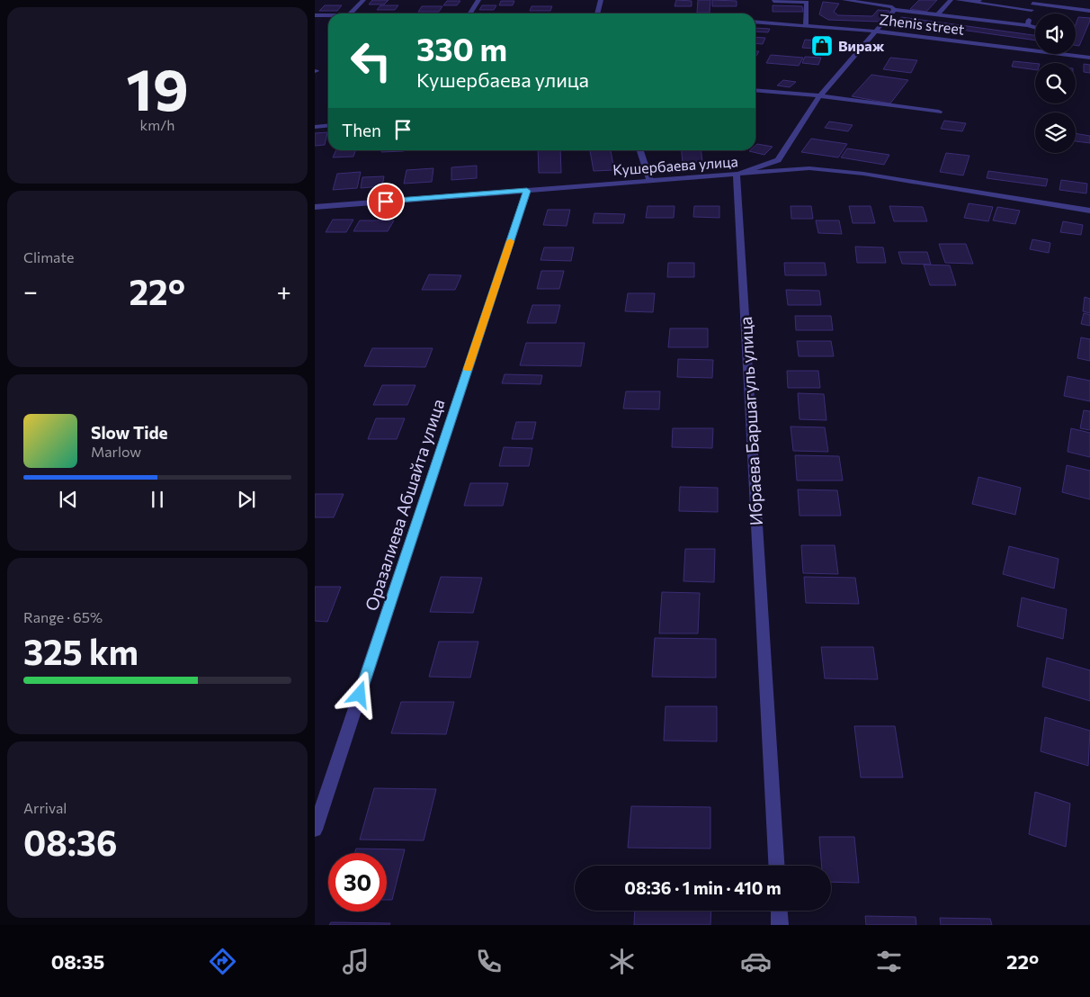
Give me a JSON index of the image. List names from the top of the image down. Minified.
{"streets":{"street":["Zhenis street","Кушербаева улица","Ибраева Баршагуль улица","Оразалиева Абшайта улица"]},"crossings":[["Кушербаева улица","Ибраева Баршагуль улица"],["Кушербаева улица","Оразалиева Абшайта улица"]],"places":{"shop":["Вираж"]},"page":{"tile":[["19","km/h"],"Climate",["Range · 65%","325 km"],["Arrival","08:36"]],"turn":["330 m","Кушербаева улица"],"then":"Then","heat":["−","22°","+"],"song":["Slow Tide","Marlow"],"limit":"30","trip":"08:36 · 1 min · 410 m","tabs":["08:35","22°"]}}
